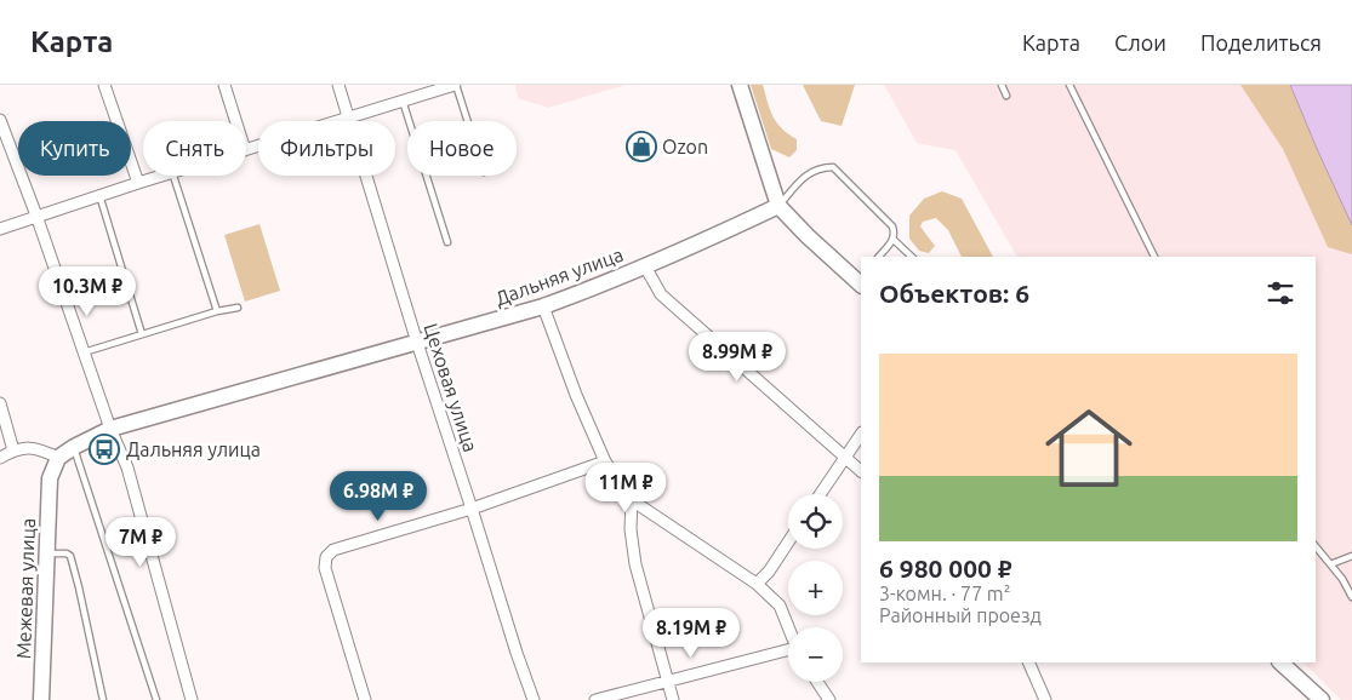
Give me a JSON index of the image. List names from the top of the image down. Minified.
{"streets":{"street":["Дальняя улица","Цеховая улица","Межевая улица"]},"crossings":[["Дальняя улица","Цеховая улица"],["Дальняя улица","Межевая улица"]],"places":{"shop":["Ozon"],"bus stop":["Дальняя улица"]},"page":{"header":"Карта","nav":["Карта","Слои","Поделиться"],"chip":["Купить","Снять","Фильтры","Новое"],"heading":"Объектов: 6","price":["10.3M ₽","8.99M ₽","11M ₽","6.98M ₽","7M ₽","8.19M ₽"],"list":[{"name":"6 980 000 ₽","note":"3-комн. · 77 m² · Районный проезд"}],"map_buttons":["+","−"]}}
